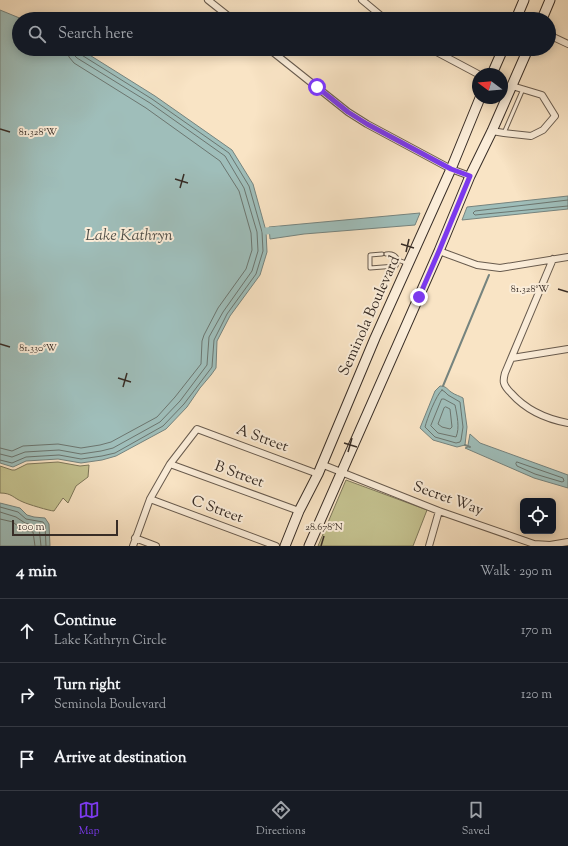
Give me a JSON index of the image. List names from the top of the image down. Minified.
{"streets":{"main road":["Seminola Boulevard"],"street":["A Street","B Street","Secret Way","C Street"]},"crossings":[["Seminola Boulevard","A Street"],["Seminola Boulevard","B Street"],["Seminola Boulevard","Secret Way"],["A Street","B Street"]],"water":["Lake Kathryn"],"scale_bar":"100 m","north":"left","page":{"search":"Search here","scale":"100 m","heading":["4 min","Walk · 290 m"],"list":[["Continue","Lake Kathryn Circle","170 m"],["Turn right","Seminola Boulevard","120 m"],"Arrive at destination"],"nav":["Map","Directions","Saved"]},"coordinates":["81.328°W","81.330°W","28.678°N"]}
